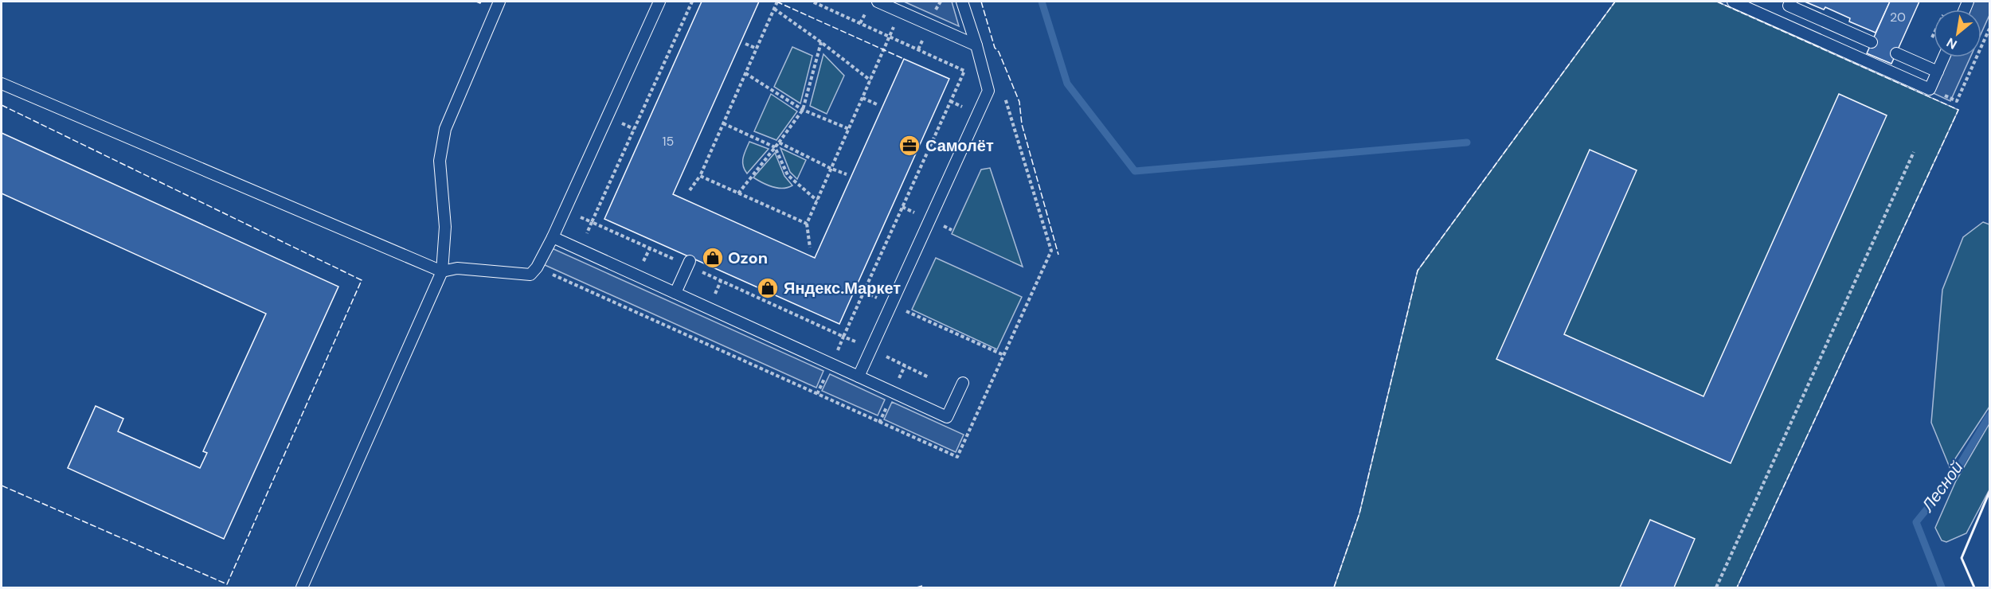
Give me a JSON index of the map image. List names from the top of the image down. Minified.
{"water":["Лесной"],"places":{"office":["Самолёт"],"shop":["Ozon","Яндекс.Маркет"]},"house_numbers":["20","15"],"north":"bottom left"}
